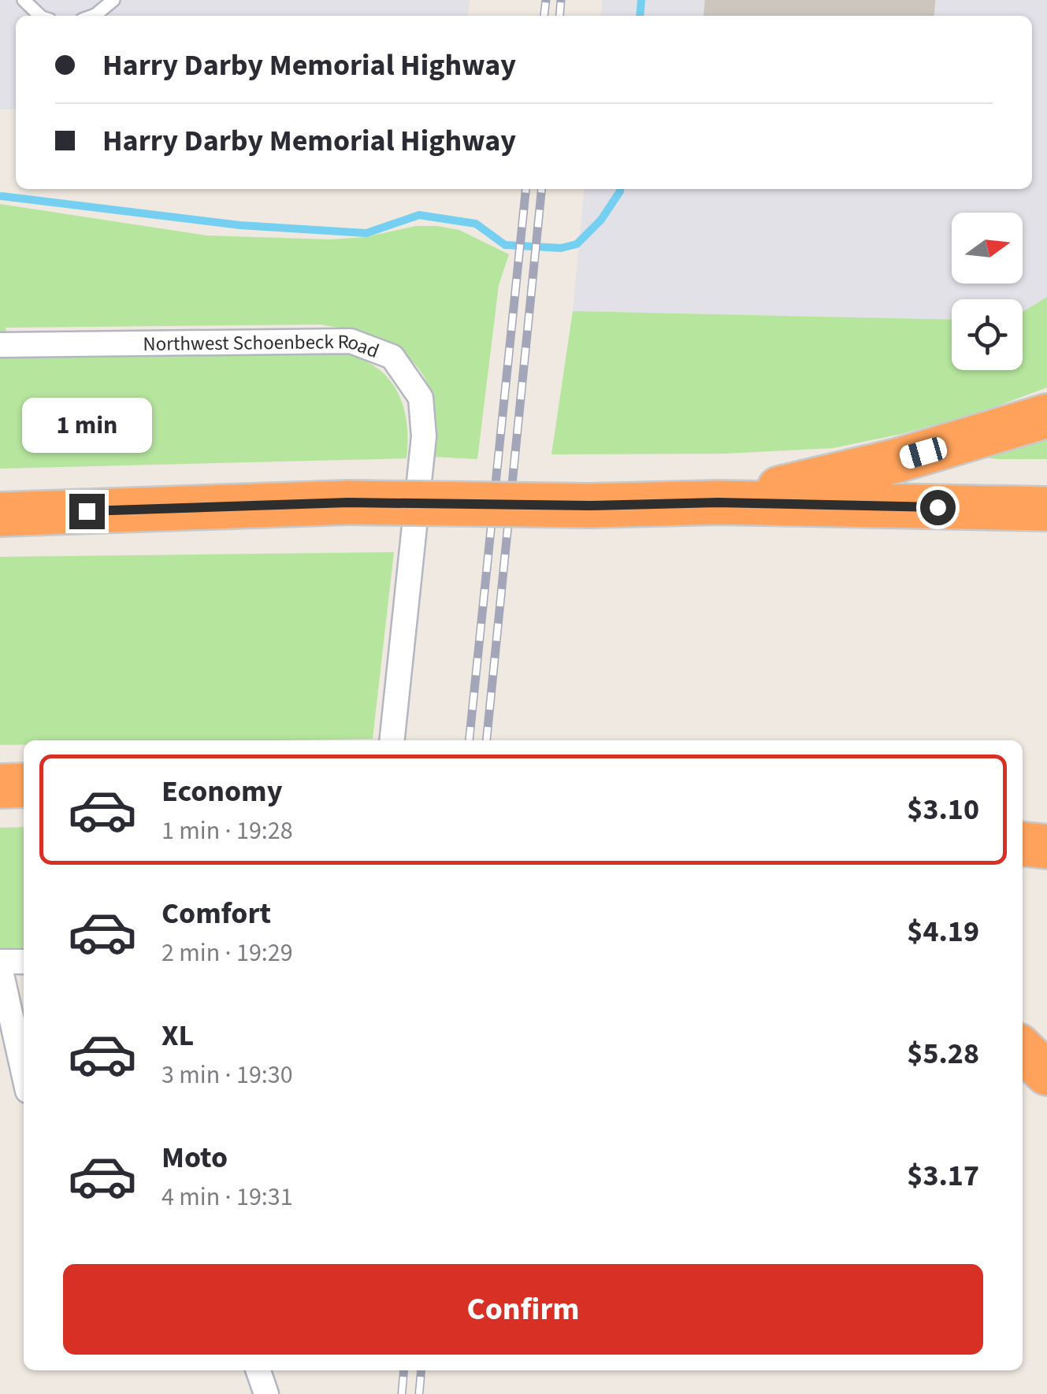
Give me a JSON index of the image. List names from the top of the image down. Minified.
{"streets":{"street":["Northwest Schoenbeck Road"]},"north":"right","page":{"banner":["Harry Darby Memorial Highway","Harry Darby Memorial Highway"],"bubble":"1 min","list":[{"name":"Economy","note":"1 min · 19:28","value":"$3.10"},{"name":"Comfort","note":"2 min · 19:29","value":"$4.19"},{"name":"XL","note":"3 min · 19:30","value":"$5.28"},{"name":"Moto","note":"4 min · 19:31","value":"$3.17"}],"buttons":"Confirm"}}
